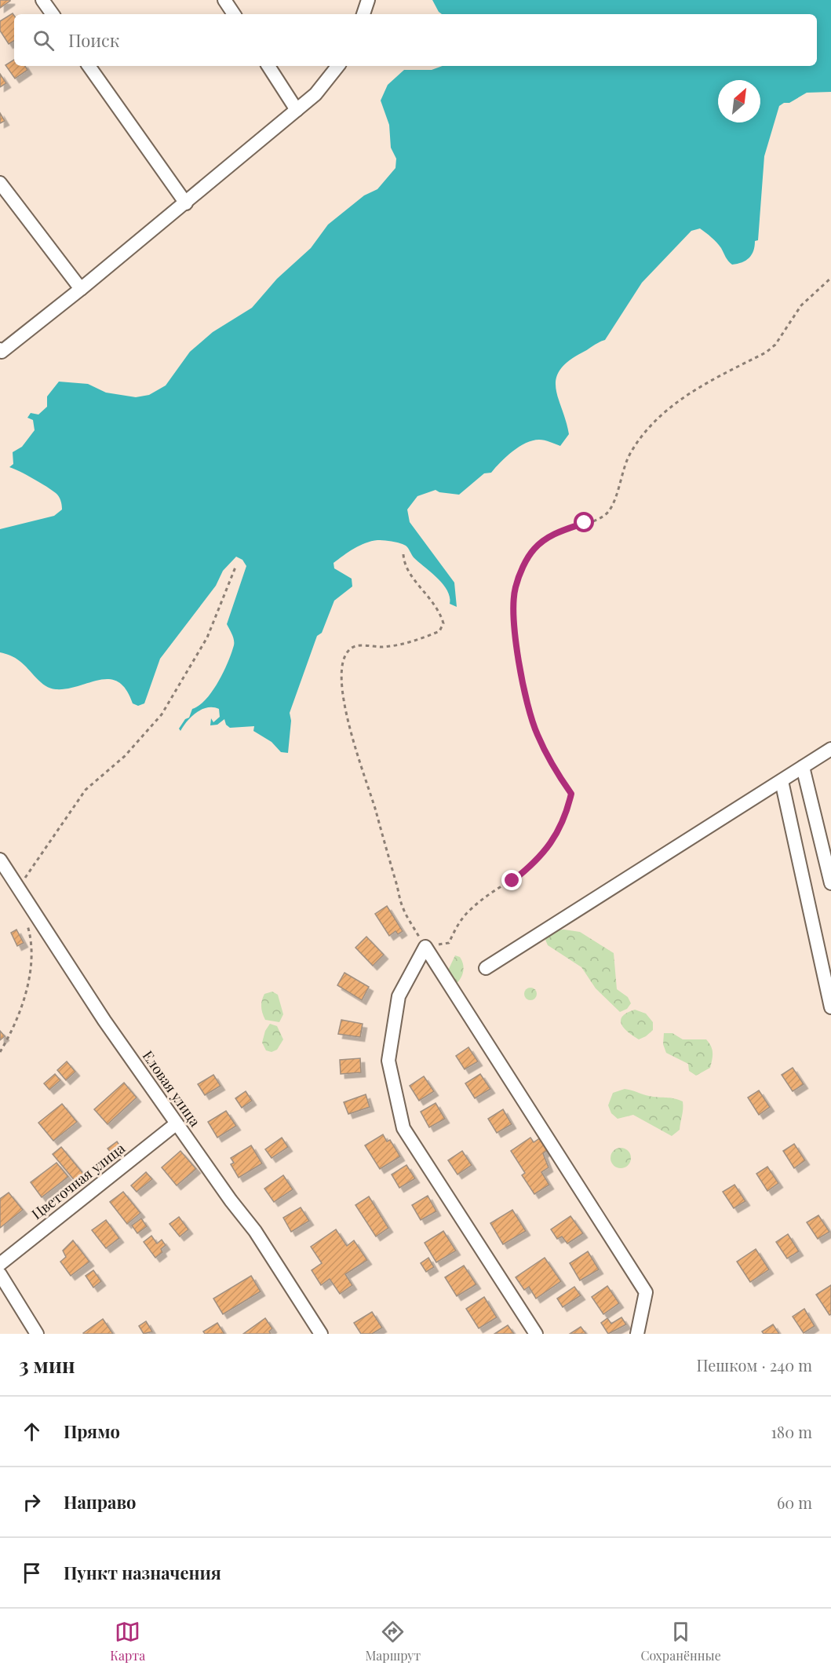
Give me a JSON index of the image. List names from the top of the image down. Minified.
{"streets":{"street":["Еловая улица","Цветочная улица"]},"crossings":[["Еловая улица","Цветочная улица"]],"north":"top right","page":{"search":"Поиск","heading":["3 мин","Пешком · 240 m"],"list":[["Прямо","180 m"],["Направо","60 m"],"Пункт назначения"],"nav":["Карта","Маршрут","Сохранённые"]}}
